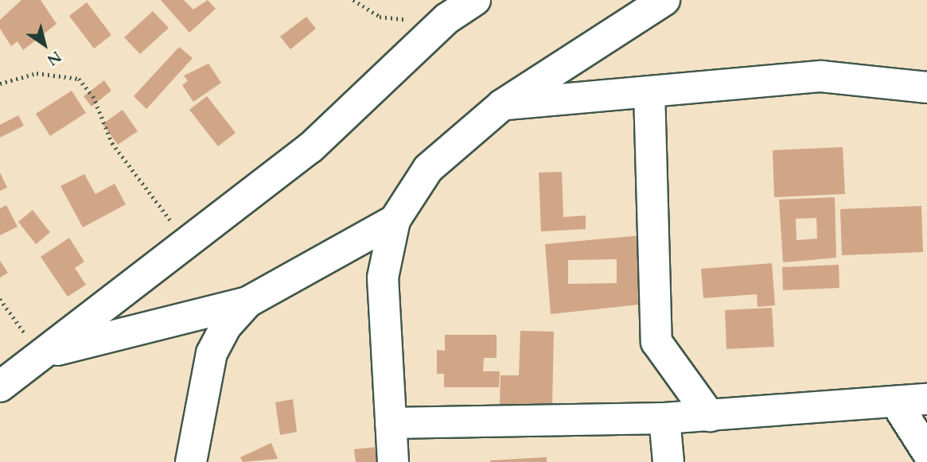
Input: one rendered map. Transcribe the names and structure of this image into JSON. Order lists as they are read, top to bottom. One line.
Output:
{"north":"bottom right"}
